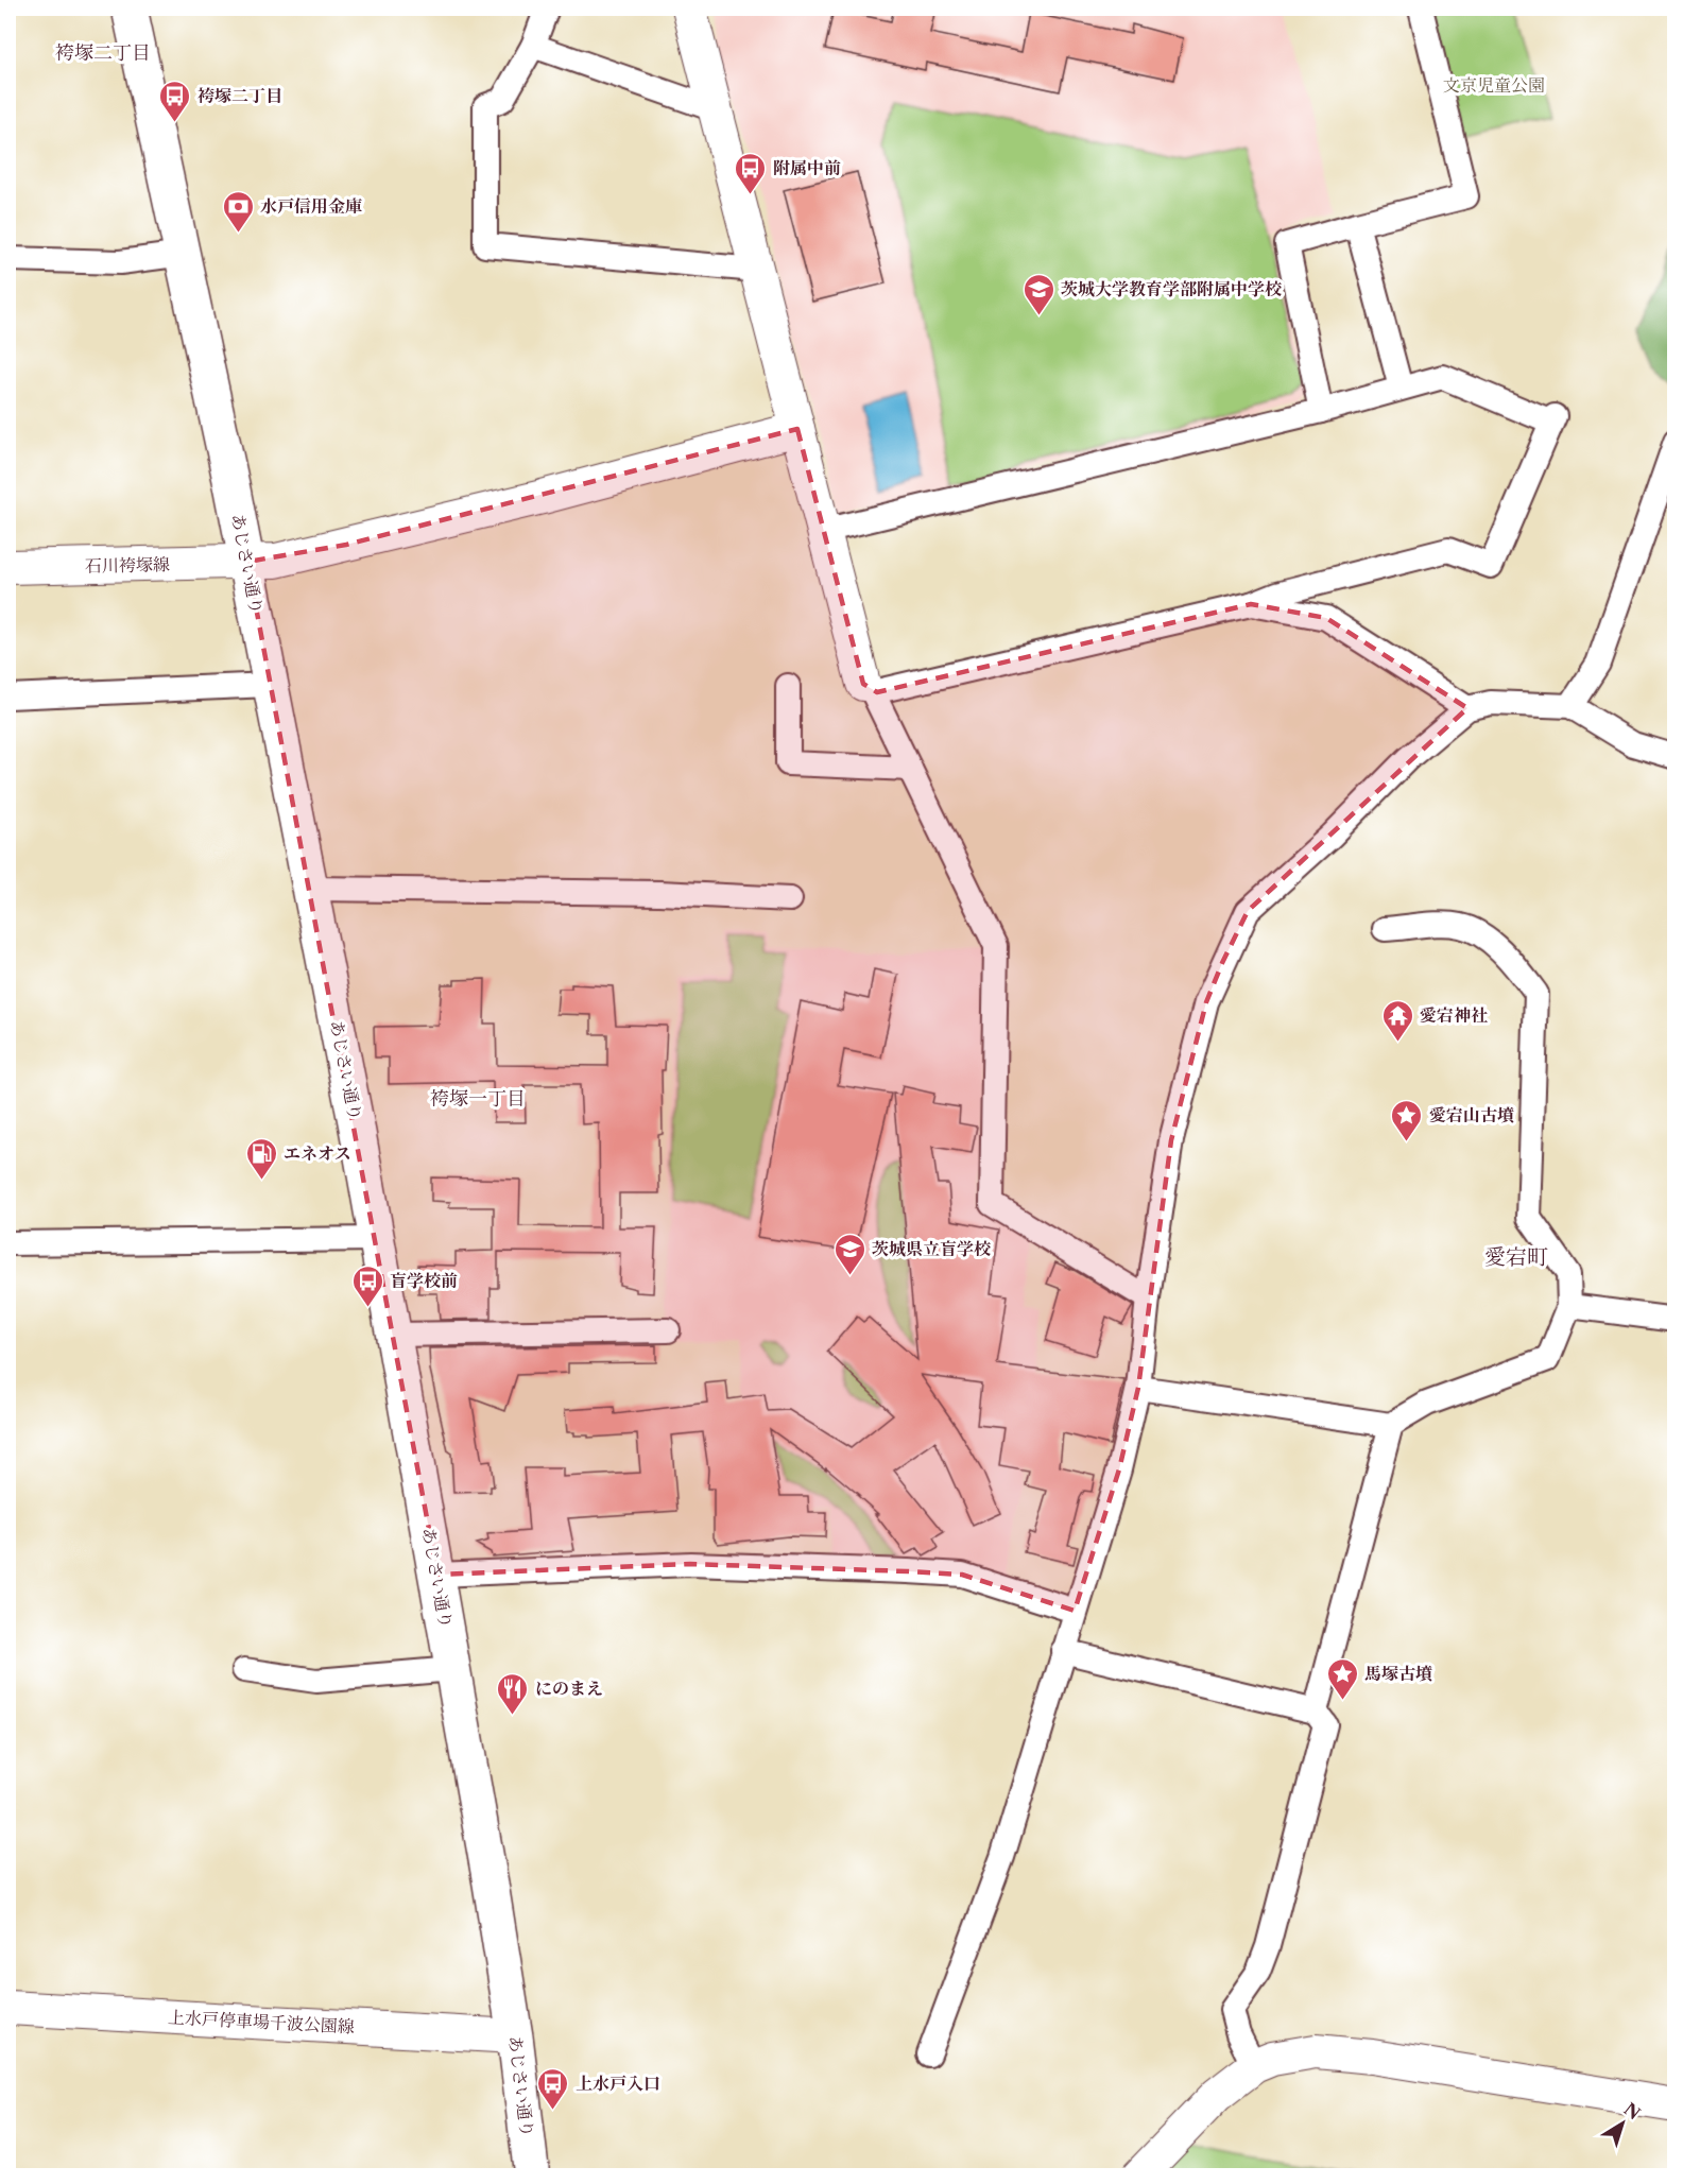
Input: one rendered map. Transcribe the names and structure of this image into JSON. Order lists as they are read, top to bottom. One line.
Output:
{"streets":{"highway":["あじさい通り"],"street":["石川袴塚線","上水戸停車場千波公園線"]},"crossings":[["あじさい通り","石川袴塚線"],["あじさい通り","上水戸停車場千波公園線"]],"districts":["袴塚二丁目","袴塚一丁目","愛宕町"],"parks":["文京児童公園"],"places":{"bus stop":["袴塚二丁目","附属中前","盲学校前","上水戸入口"],"bank":["水戸信用金庫"],"school or university":["茨城大学教育学部附属中学校","茨城県立盲学校"],"temple":["愛宕神社"],"place":["愛宕山古墳","馬塚古墳"],"fuel station":["エネオス"],"restaurant":["にのまえ"]},"north":"top right"}
